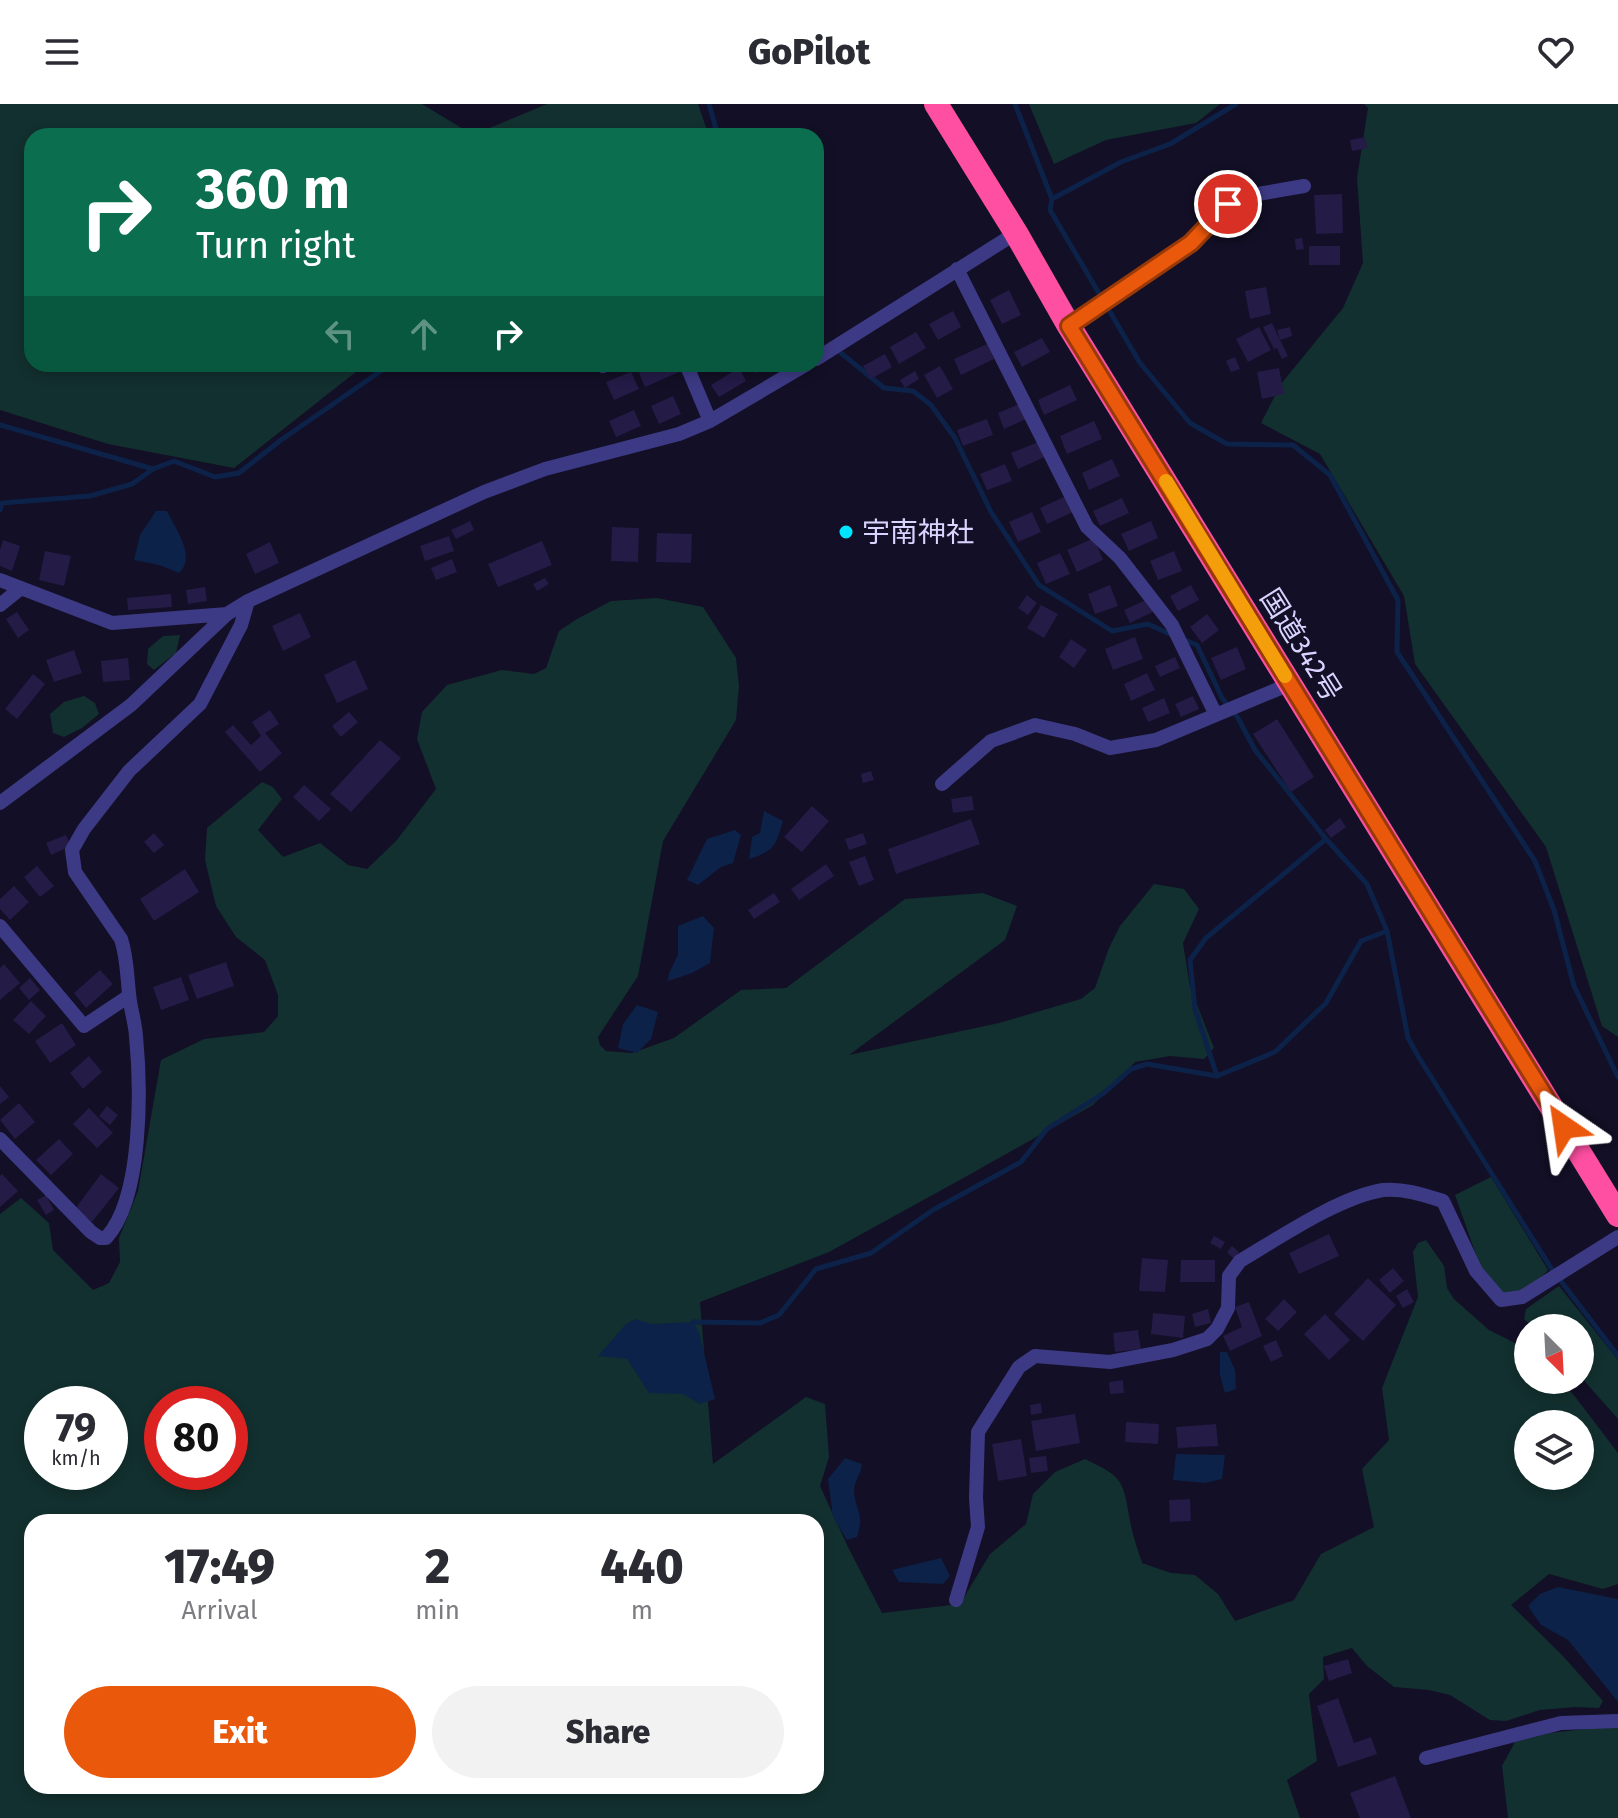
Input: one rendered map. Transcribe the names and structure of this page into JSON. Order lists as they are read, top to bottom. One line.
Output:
{"streets":{"highway":["国道342号"]},"places":["宇南神社"],"north":"bottom right","page":{"header":"GoPilot","turn":["360 m","Turn right"],"speed":"79 km/h","limit":"80","eta":["17:49","Arrival","2","min","440","m"],"buttons":["Exit","Share"]}}
